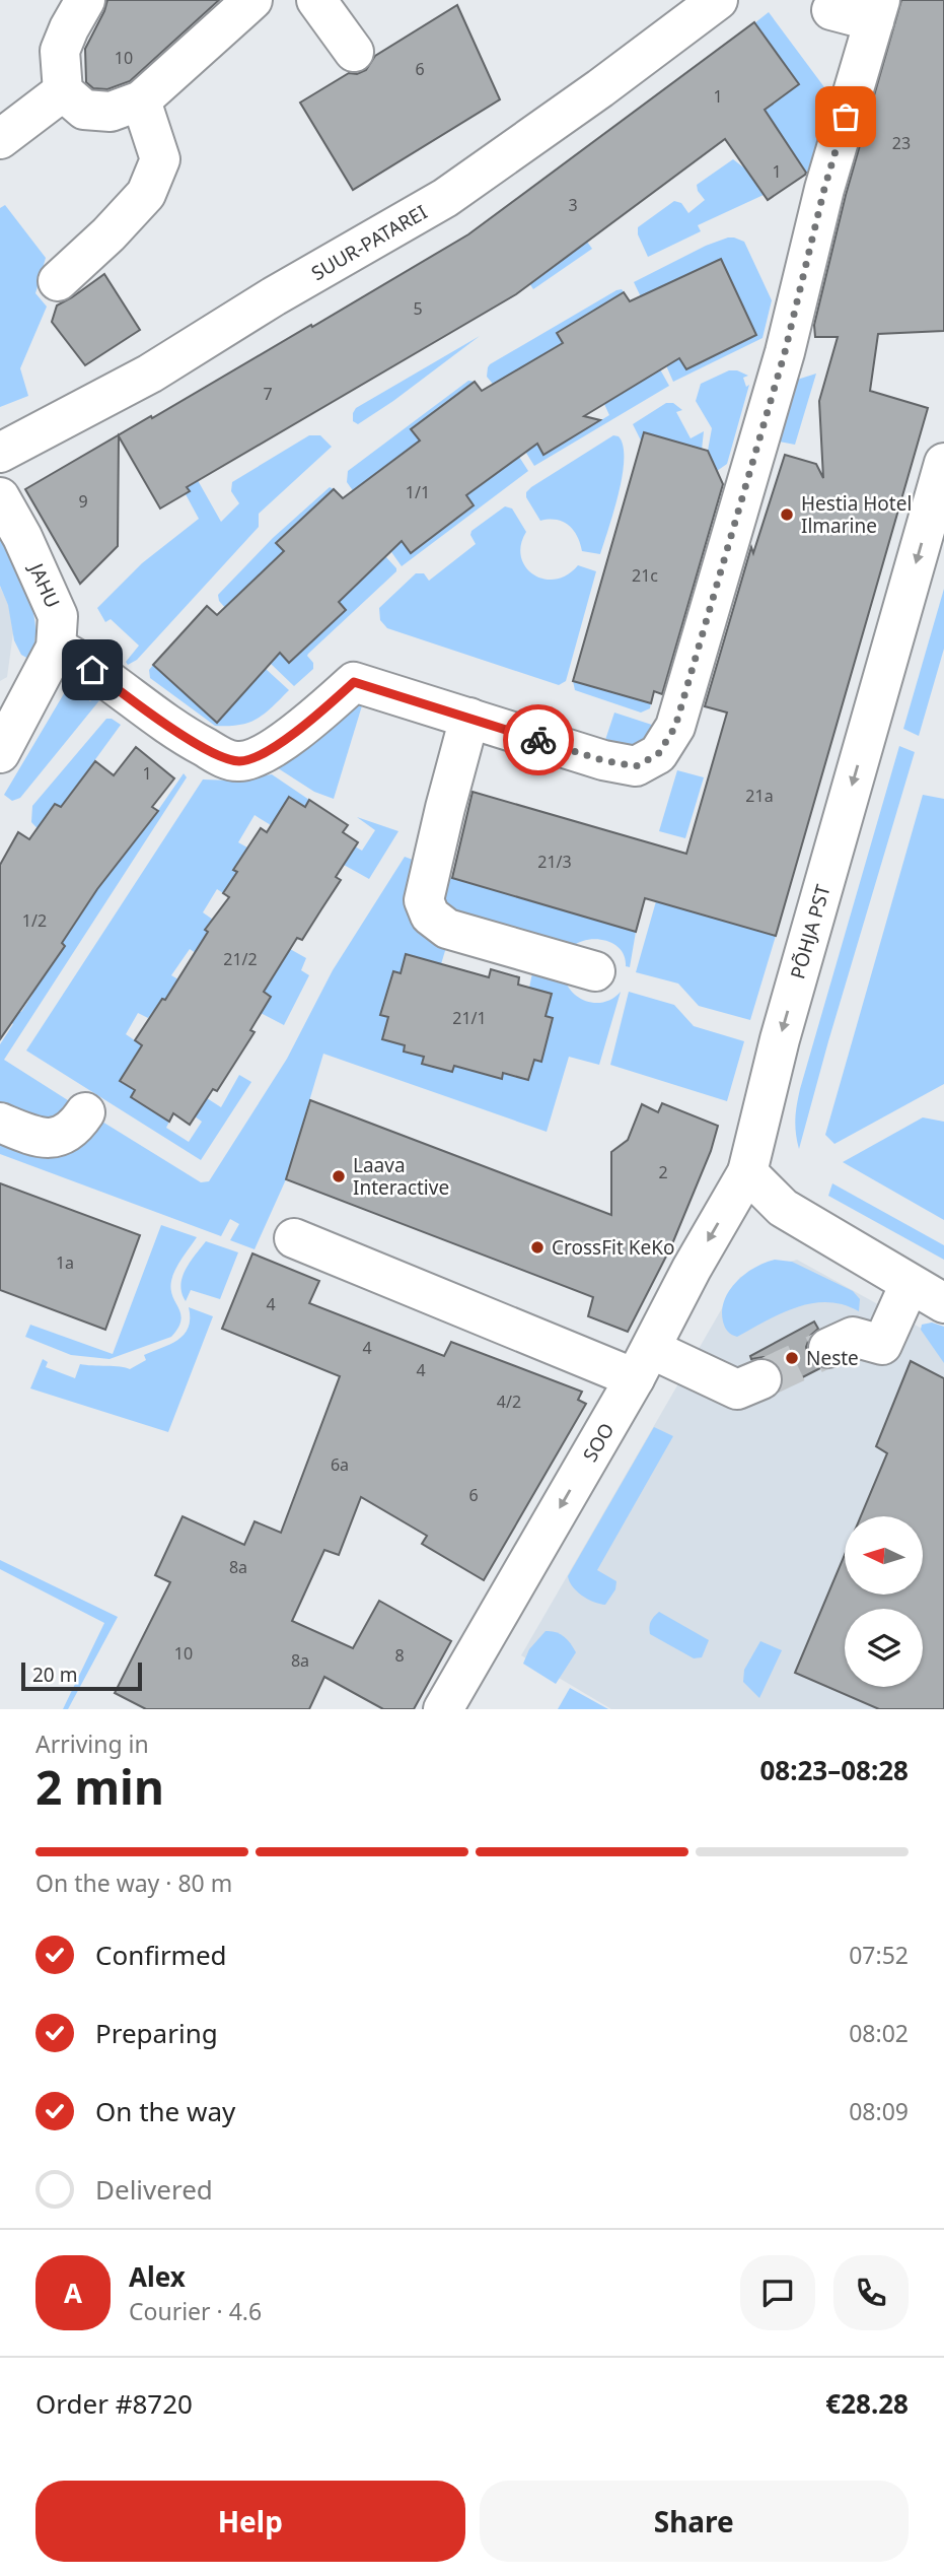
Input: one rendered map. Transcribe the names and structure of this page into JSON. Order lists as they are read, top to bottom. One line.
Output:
{"streets":{"street":["SUUR-PATAREI","JAHU","PÕHJA PST","SOO"]},"crossings":[["PÕHJA PST","SOO"]],"one_way":["PÕHJA PST","SOO"],"places":["Hestia Hotel Ilmarine","Laava Interactive","CrossFit KeKo","Neste"],"house_numbers":["10","6","1","23","1","3","5","7","1/1","9","21c","1","21a","21/3","1/2","21/2","21/1","2","1a","4","4","4","4/2","6a","6","8a","10","8","8a"],"scale_bar":"20 m","north":"left","page":{"scale":"20 m","heading":["2 min","Arriving in","08:23–08:28"],"panel":["Alex","Courier · 4.6","Order #8720","€28.28"],"bar":"On the way · 80 m","list":[["Confirmed","07:52"],["Preparing","08:02"],["On the way","08:09"],"Delivered"],"round":"A","buttons":["Help","Share"]}}
